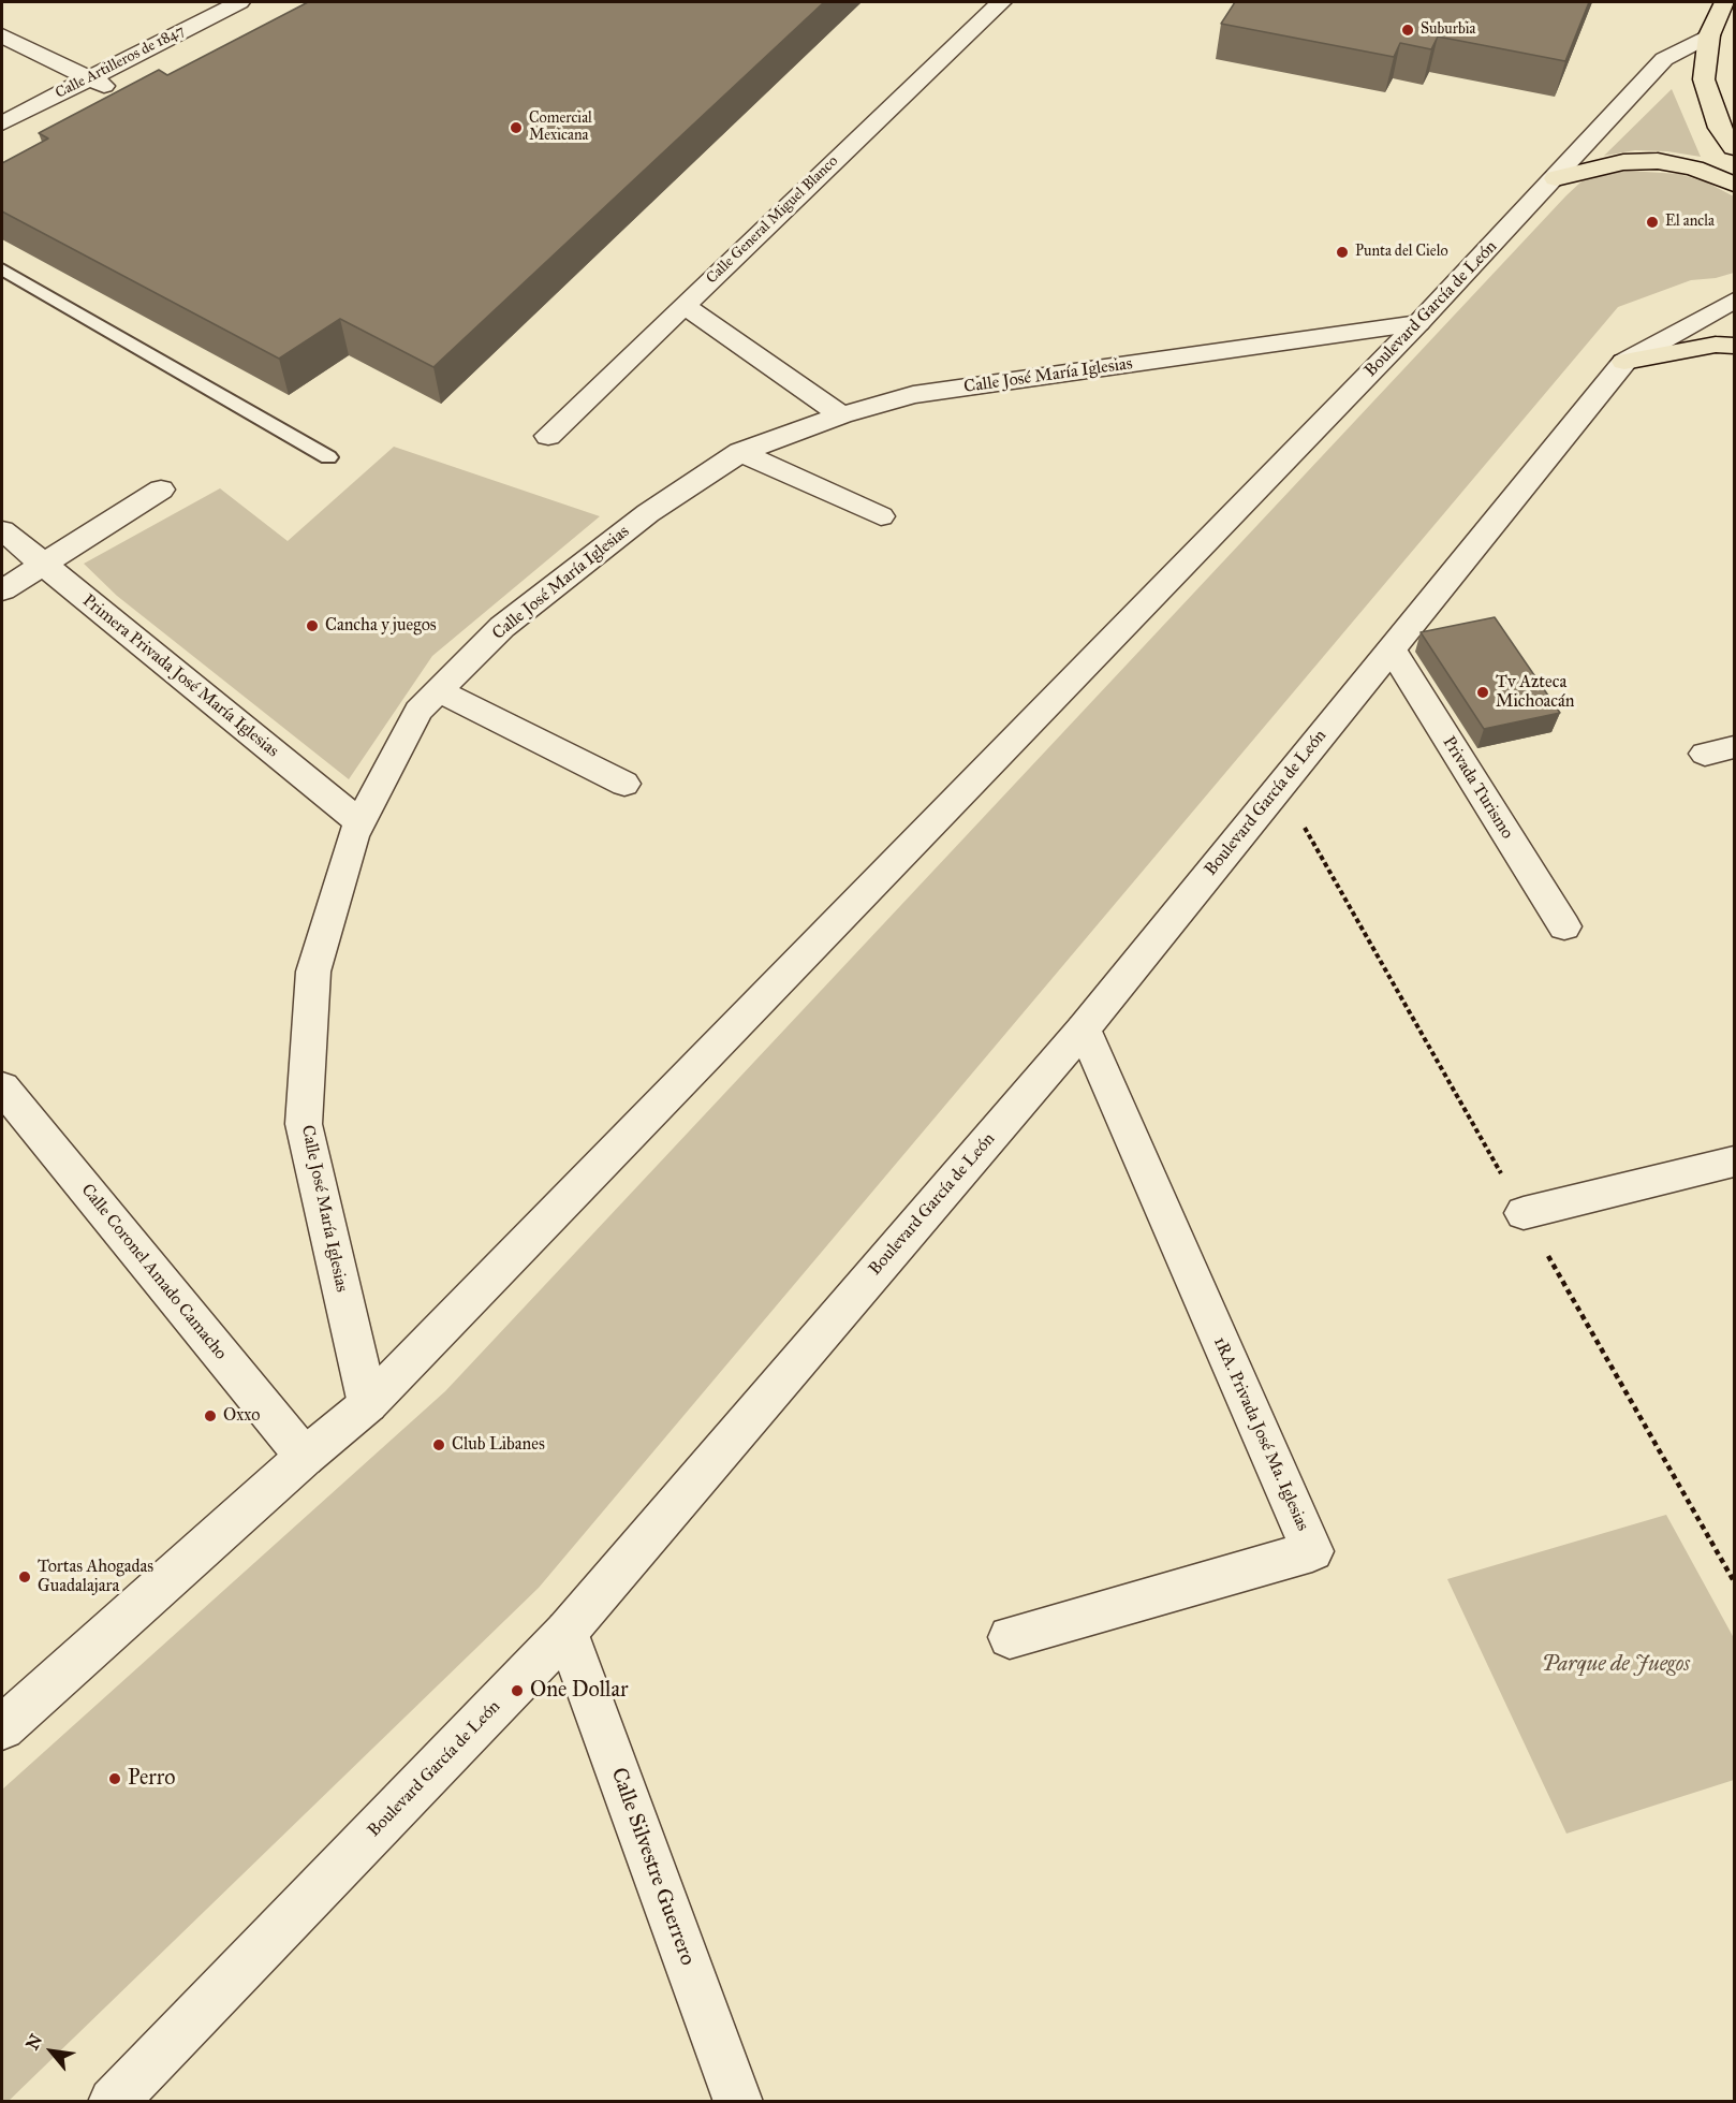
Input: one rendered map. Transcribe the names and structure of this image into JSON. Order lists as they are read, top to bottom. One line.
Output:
{"streets":{"street":["Calle Artilleros de 1847","Calle General Miguel Blanco","Boulevard García de León","Calle José María Iglesias","Primera Privada José María Iglesias","Privada Turismo","Calle Coronel Amado Camacho","1RA. Privada José Ma. Iglesias","Calle Silvestre Guerrero"]},"crossings":[["Boulevard García de León","Calle José María Iglesias"],["Boulevard García de León","Privada Turismo"],["Boulevard García de León","Calle Coronel Amado Camacho"],["Boulevard García de León","1RA. Privada José Ma. Iglesias"],["Boulevard García de León","Calle Silvestre Guerrero"],["Calle José María Iglesias","Primera Privada José María Iglesias"]],"parks":["Parque de Juegos"],"places":["Suburbia","Comercial Mexicana","El ancla","Punta del Cielo","Cancha y juegos","Tv Azteca Michoacán","Oxxo","Club Libanes","Tortas Ahogadas Guadalajara","One Dollar","Perro"],"north":"top left"}
